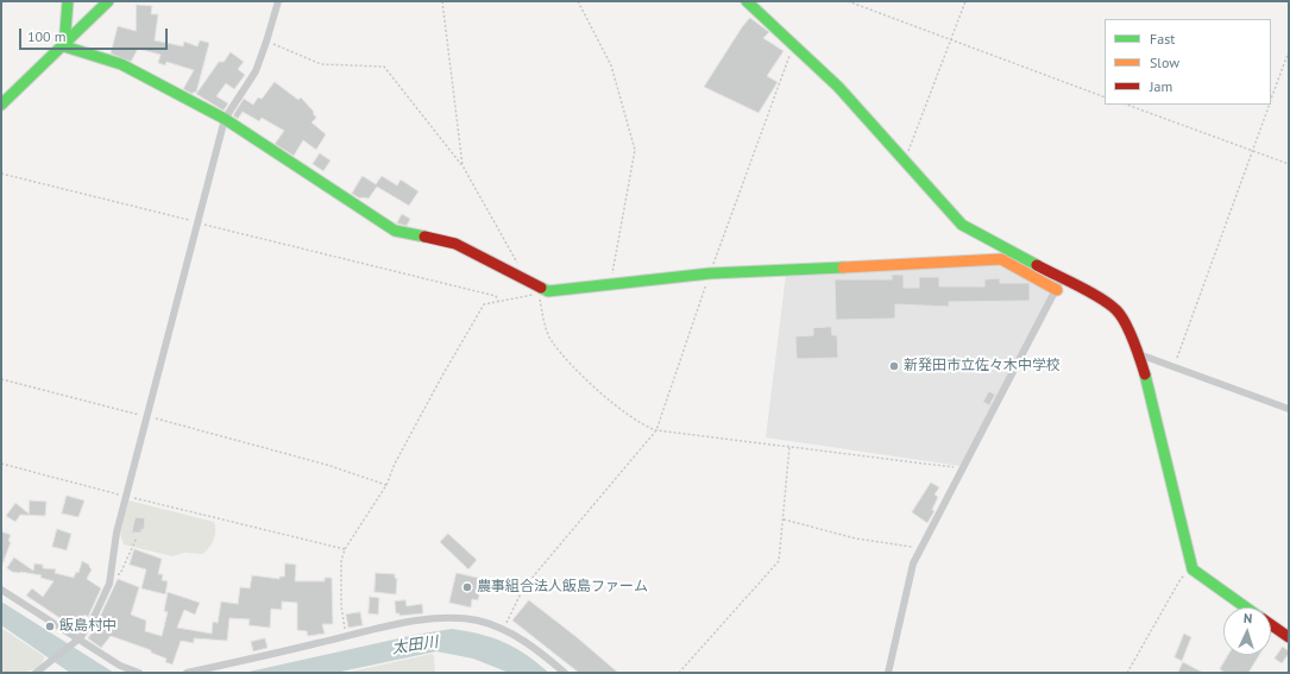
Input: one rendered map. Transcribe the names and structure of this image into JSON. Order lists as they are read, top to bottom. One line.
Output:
{"water":["太田川"],"places":["新発田市立佐々木中学校","農事組合法人飯島ファーム","飯島村中"],"legend":["Fast","Slow","Jam"],"scale_bar":"100 m","north":"top"}
